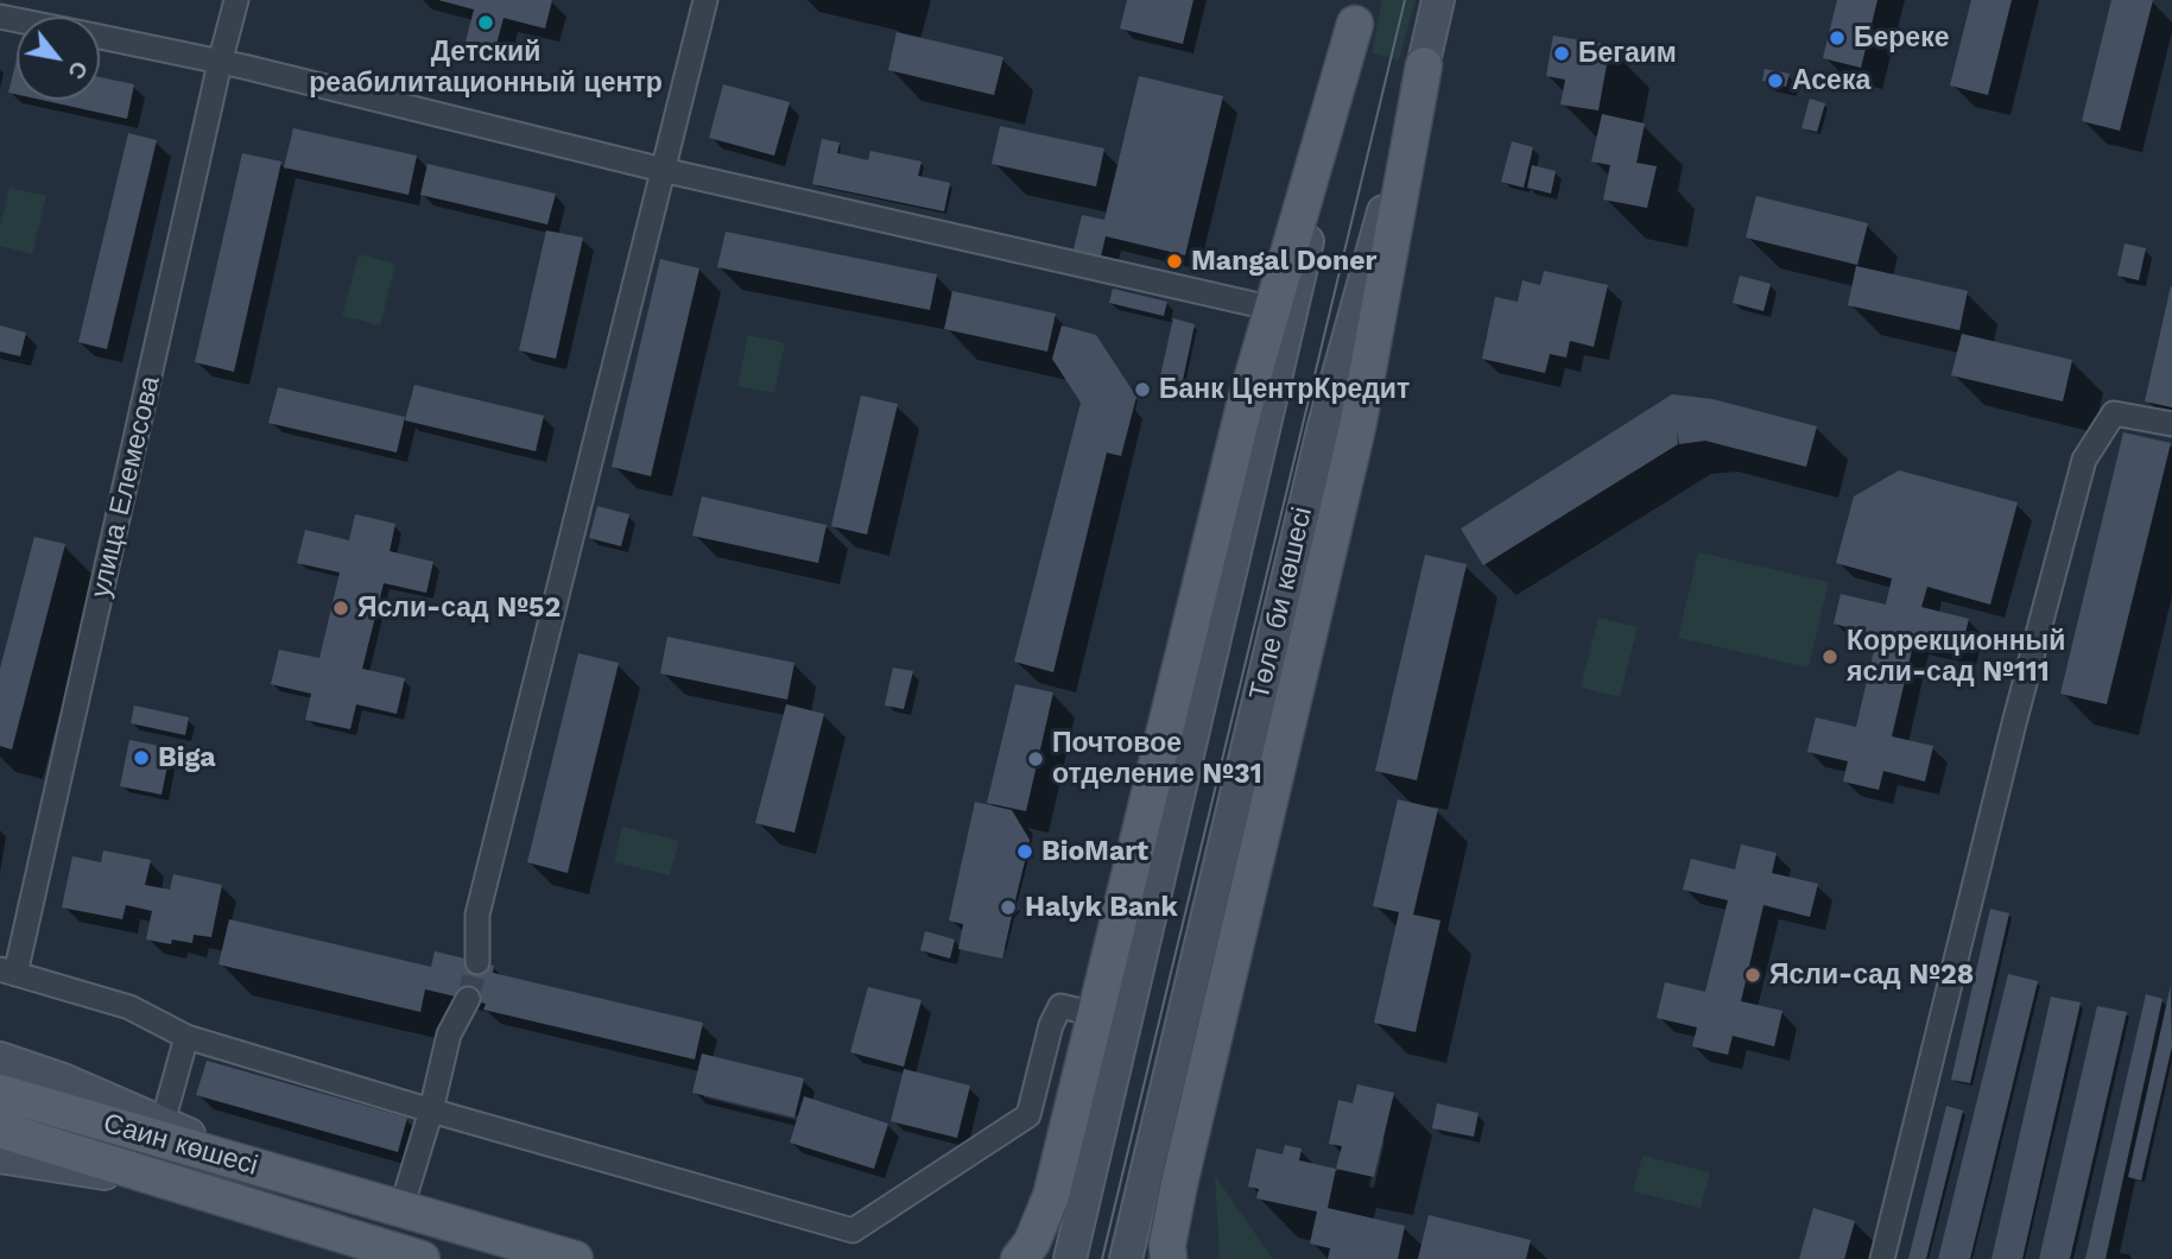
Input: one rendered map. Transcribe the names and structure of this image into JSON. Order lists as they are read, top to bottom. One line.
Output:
{"streets":{"main road":["Төле би көшесі","Саин көшесі"],"street":["улица Елемесова"]},"places":["Детский реабилитационный центр","Береке","Бегаим","Асека","Mangal Doner","Банк ЦентрКредит","Ясли-сад №52","Коррекционный ясли-сад №111","Biga","Почтовое отделение №31","BioMart","Halyk Bank","Ясли-сад №28"],"north":"bottom right"}
